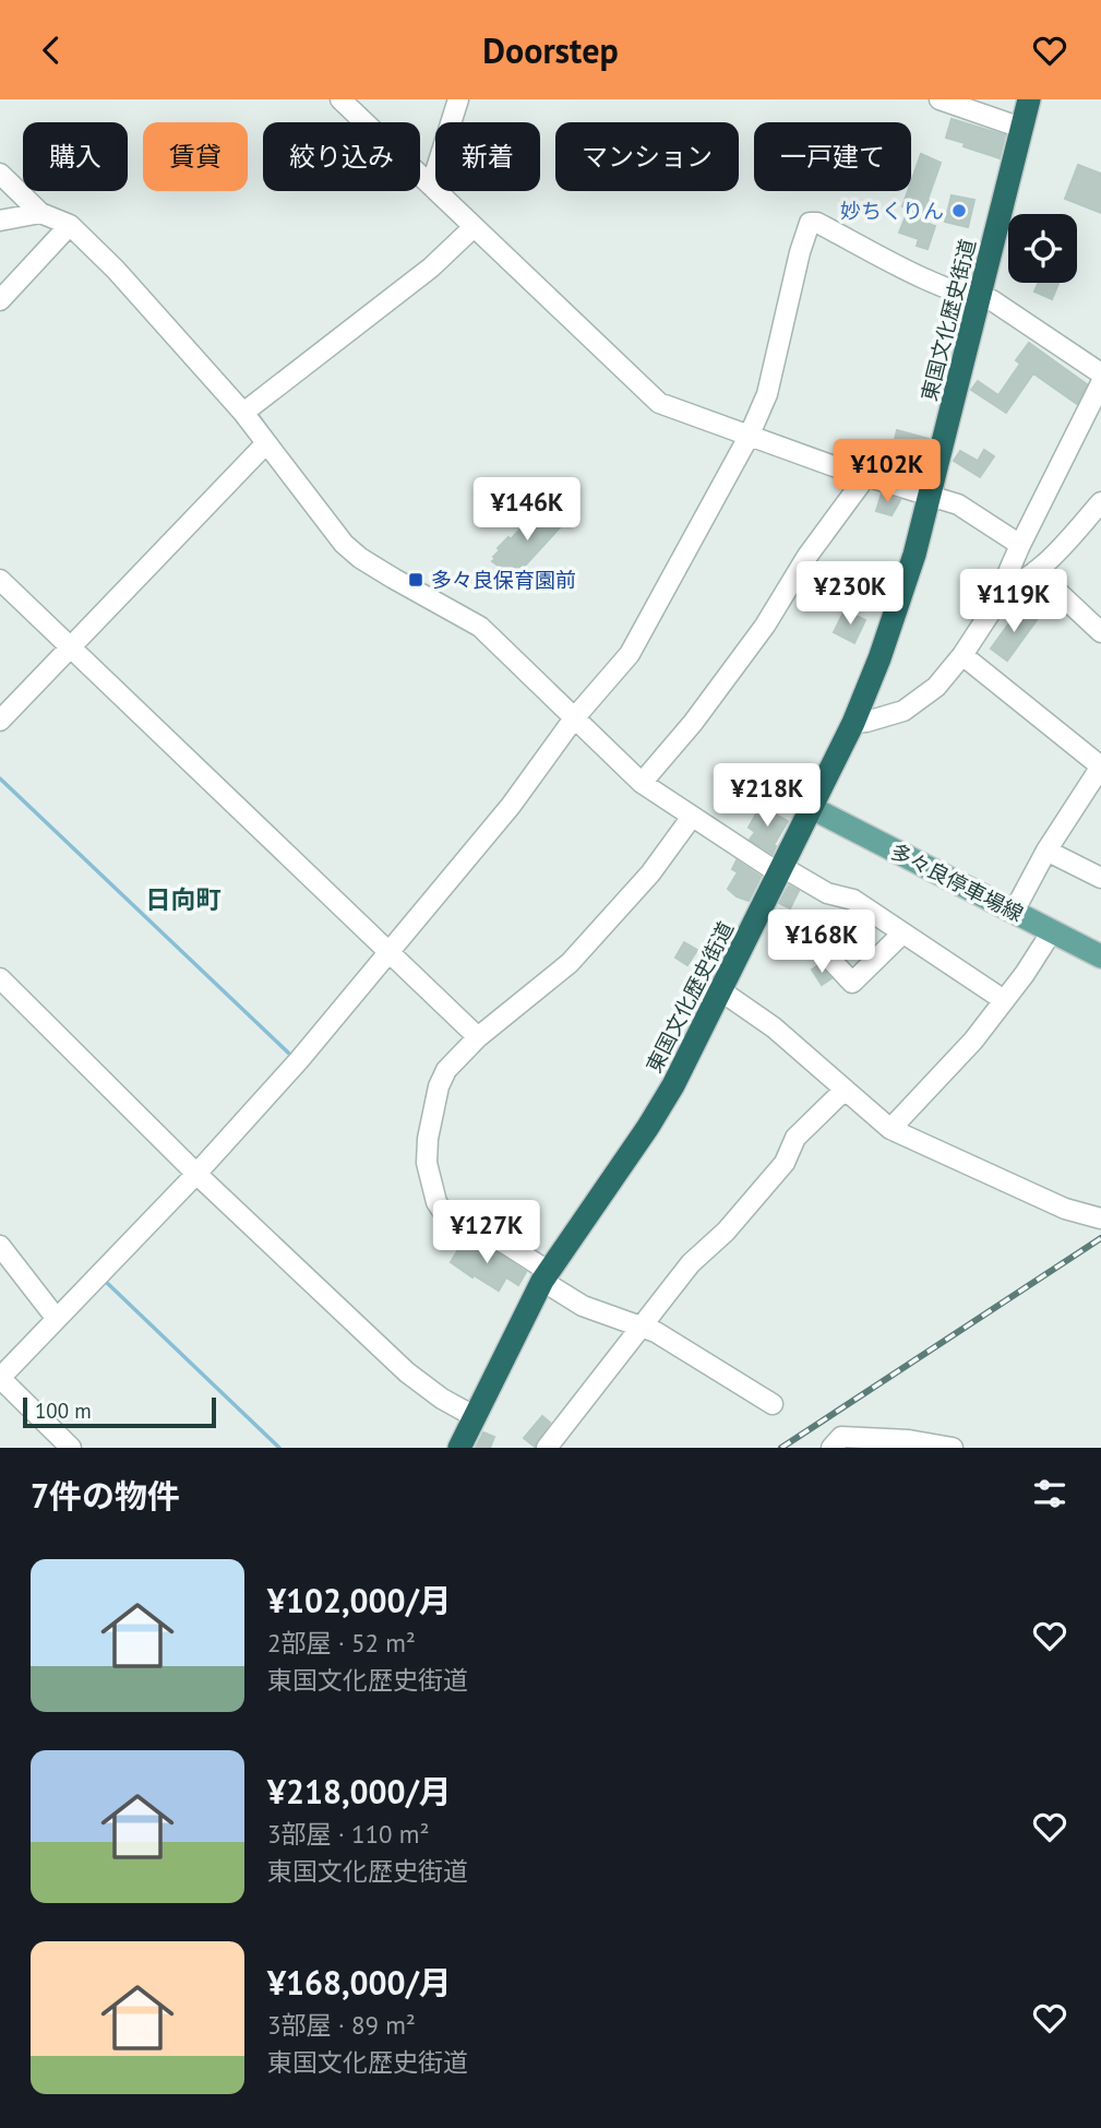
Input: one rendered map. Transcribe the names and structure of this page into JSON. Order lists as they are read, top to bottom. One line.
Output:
{"streets":{"highway":["東国文化歴史街道"],"main road":["多々良停車場線"]},"crossings":[["東国文化歴史街道","多々良停車場線"]],"districts":["日向町"],"places":{"other":["妙ちくりん"],"transit":["多々良保育園前"]},"scale_bar":"100 m","page":{"header":"Doorstep","chip":["購入","賃貸","絞り込み","新着","マンション","一戸建て"],"price":["¥102K","¥146K","¥230K","¥119K","¥218K","¥168K","¥127K"],"scale":"100 m","heading":"7件の物件","list":[{"name":"¥102,000/月","note":"2部屋 · 52 m² · 東国文化歴史街道"},{"name":"¥218,000/月","note":"3部屋 · 110 m² · 東国文化歴史街道"},{"name":"¥168,000/月","note":"3部屋 · 89 m² · 東国文化歴史街道"}]}}
